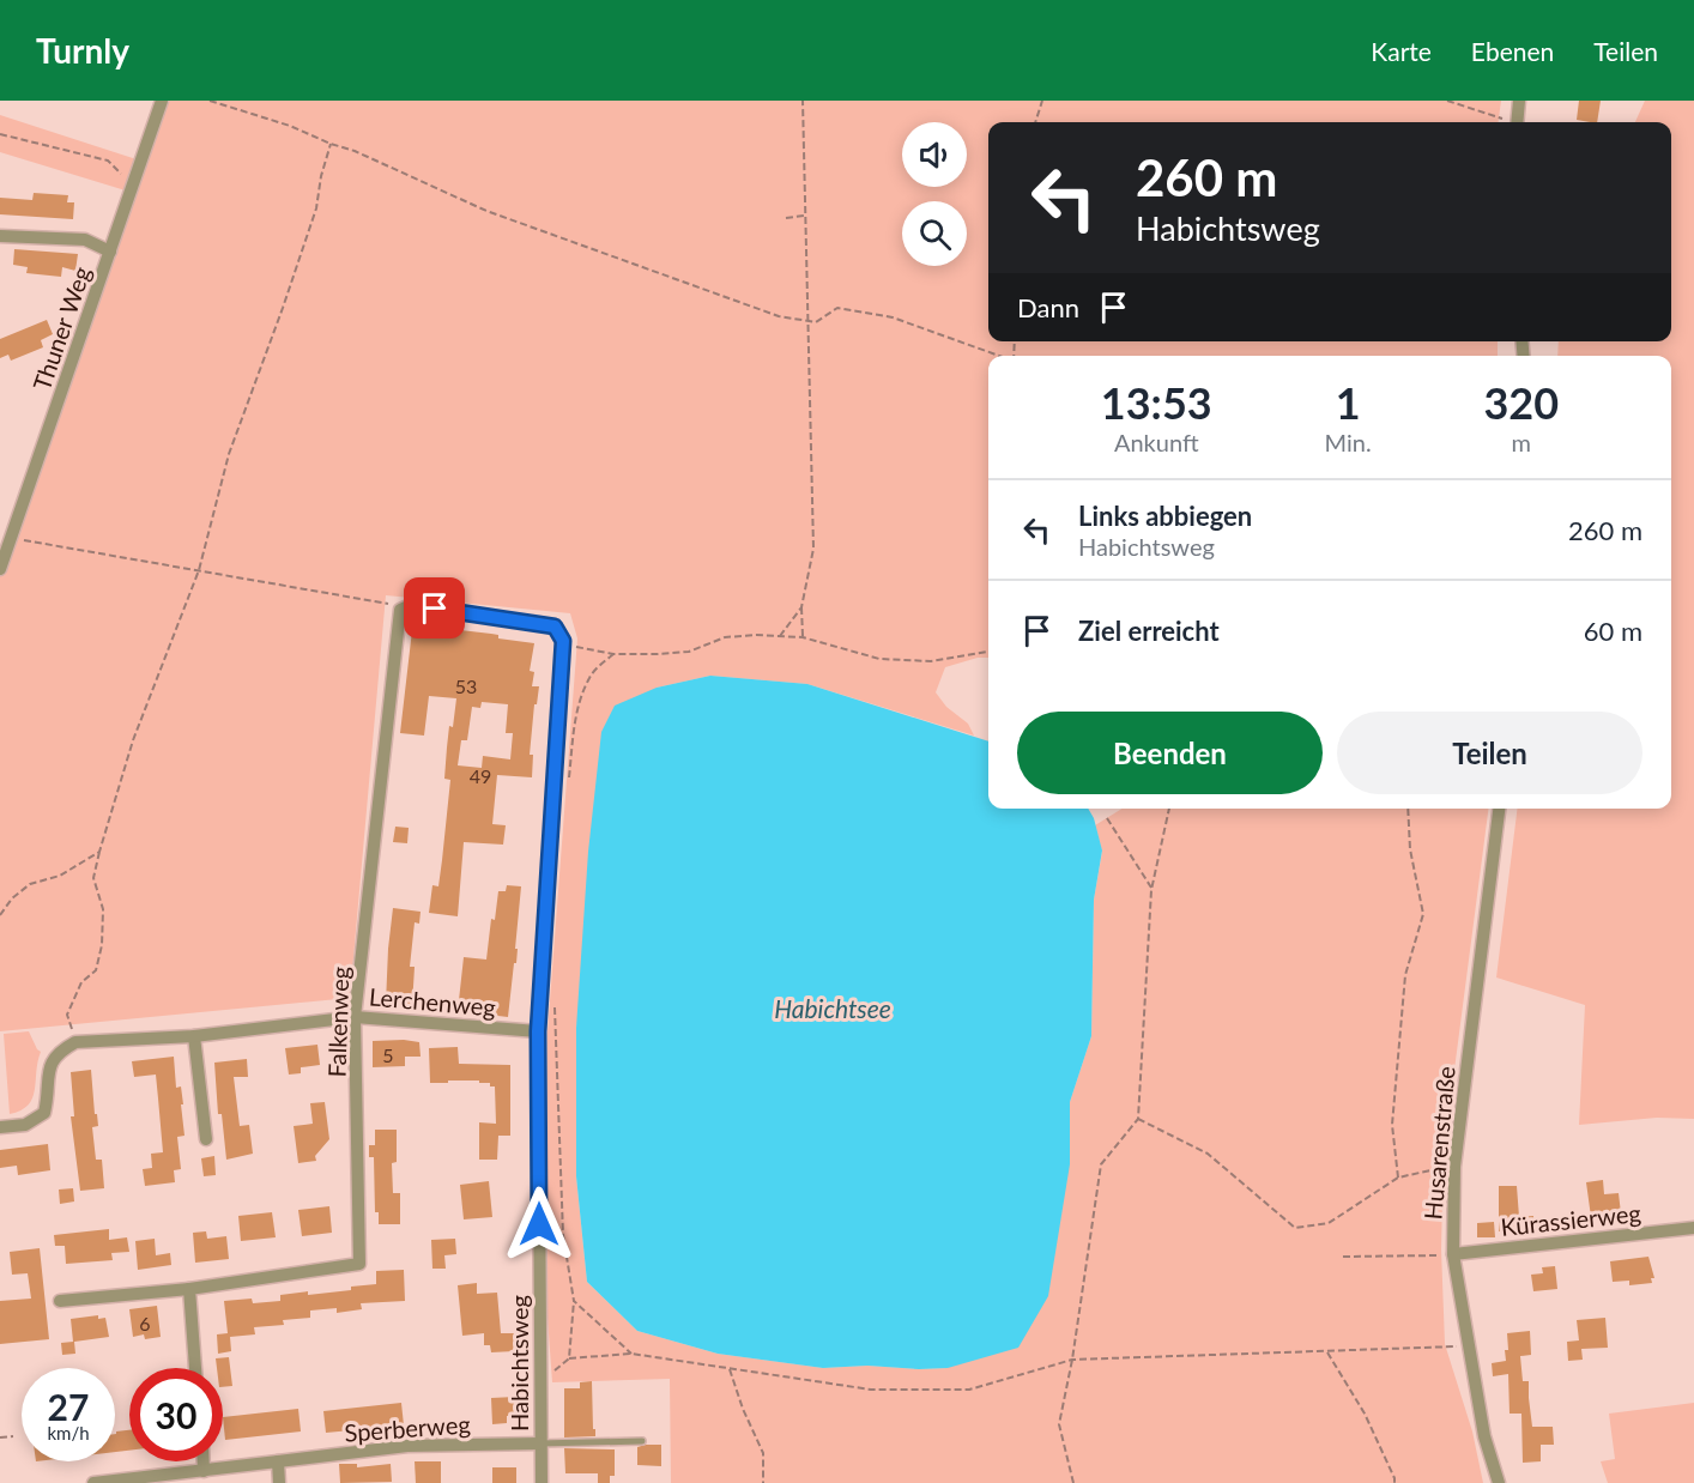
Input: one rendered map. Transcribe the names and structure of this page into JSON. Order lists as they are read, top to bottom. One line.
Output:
{"streets":{"street":["Thuner Weg","Lerchenweg","Falkenweg","Husarenstraße","Kürassierweg","Habichtsweg","Sperberweg"]},"crossings":[["Lerchenweg","Falkenweg"],["Lerchenweg","Habichtsweg"],["Husarenstraße","Kürassierweg"],["Habichtsweg","Sperberweg"]],"water":["Habichtsee"],"house_numbers":["53","49","5","6"],"page":{"header":"Turnly","nav":["Karte","Ebenen","Teilen"],"turn":["260 m","Habichtsweg"],"then":"Dann","eta":["13:53","Ankunft","1","Min.","320","m"],"list":[{"name":"Links abbiegen","note":"Habichtsweg","value":"260 m"},{"name":"Ziel erreicht","value":"60 m"}],"buttons":["Beenden","Teilen"],"speed":"27 km/h","limit":"30"}}
